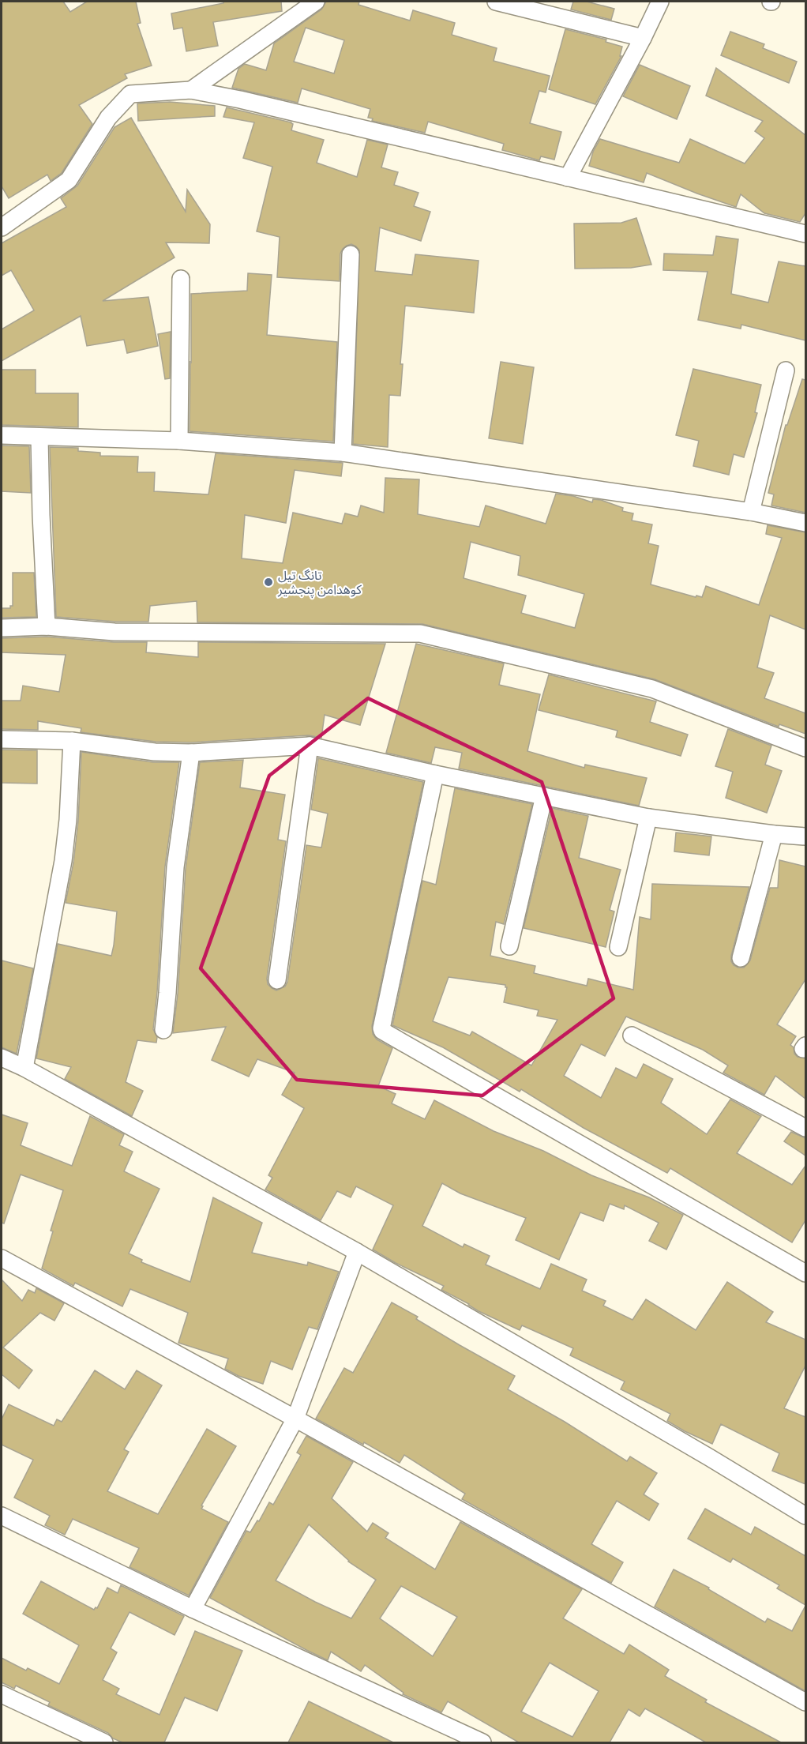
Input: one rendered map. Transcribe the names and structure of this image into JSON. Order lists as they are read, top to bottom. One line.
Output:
{"places":["تانگ تیل کوهدامن پنجشیر"]}
